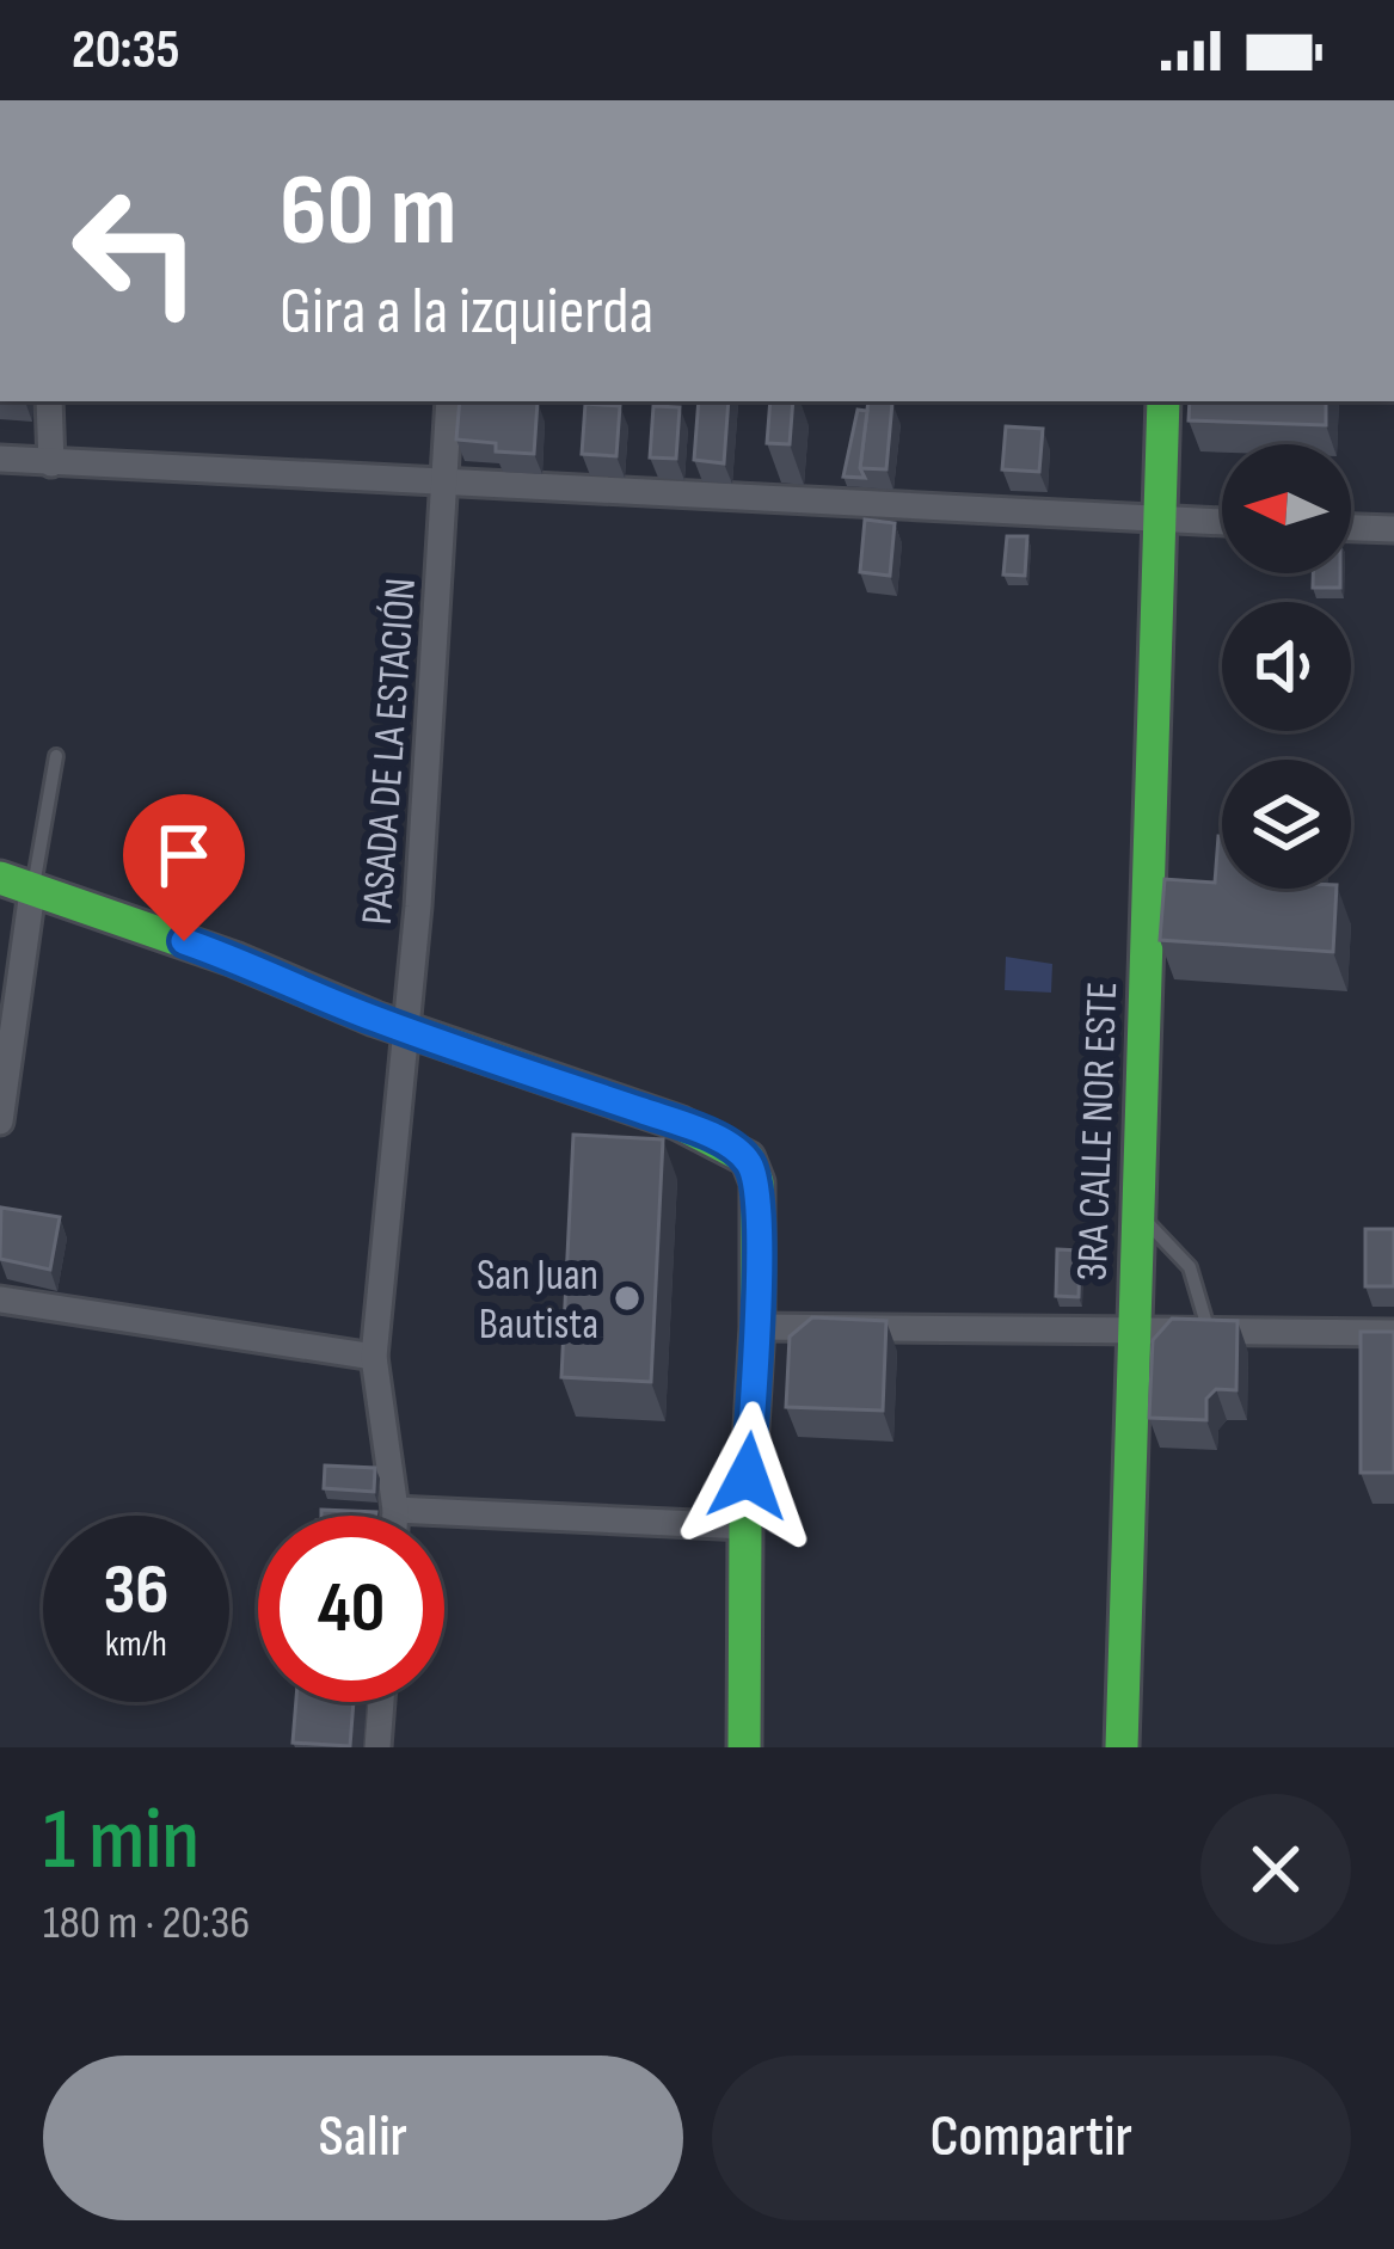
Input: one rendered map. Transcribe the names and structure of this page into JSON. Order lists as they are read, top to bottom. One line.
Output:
{"streets":{"street":["PASADA DE LA ESTACIÓN","3RA CALLE NOR ESTE"]},"places":["San Juan Bautista"],"north":"left","page":{"status":"20:35","turn":["60 m","Gira a la izquierda"],"speed":"36 km/h","limit":"40","heading":["1 min","180 m · 20:36"],"buttons":["Salir","Compartir"]}}
